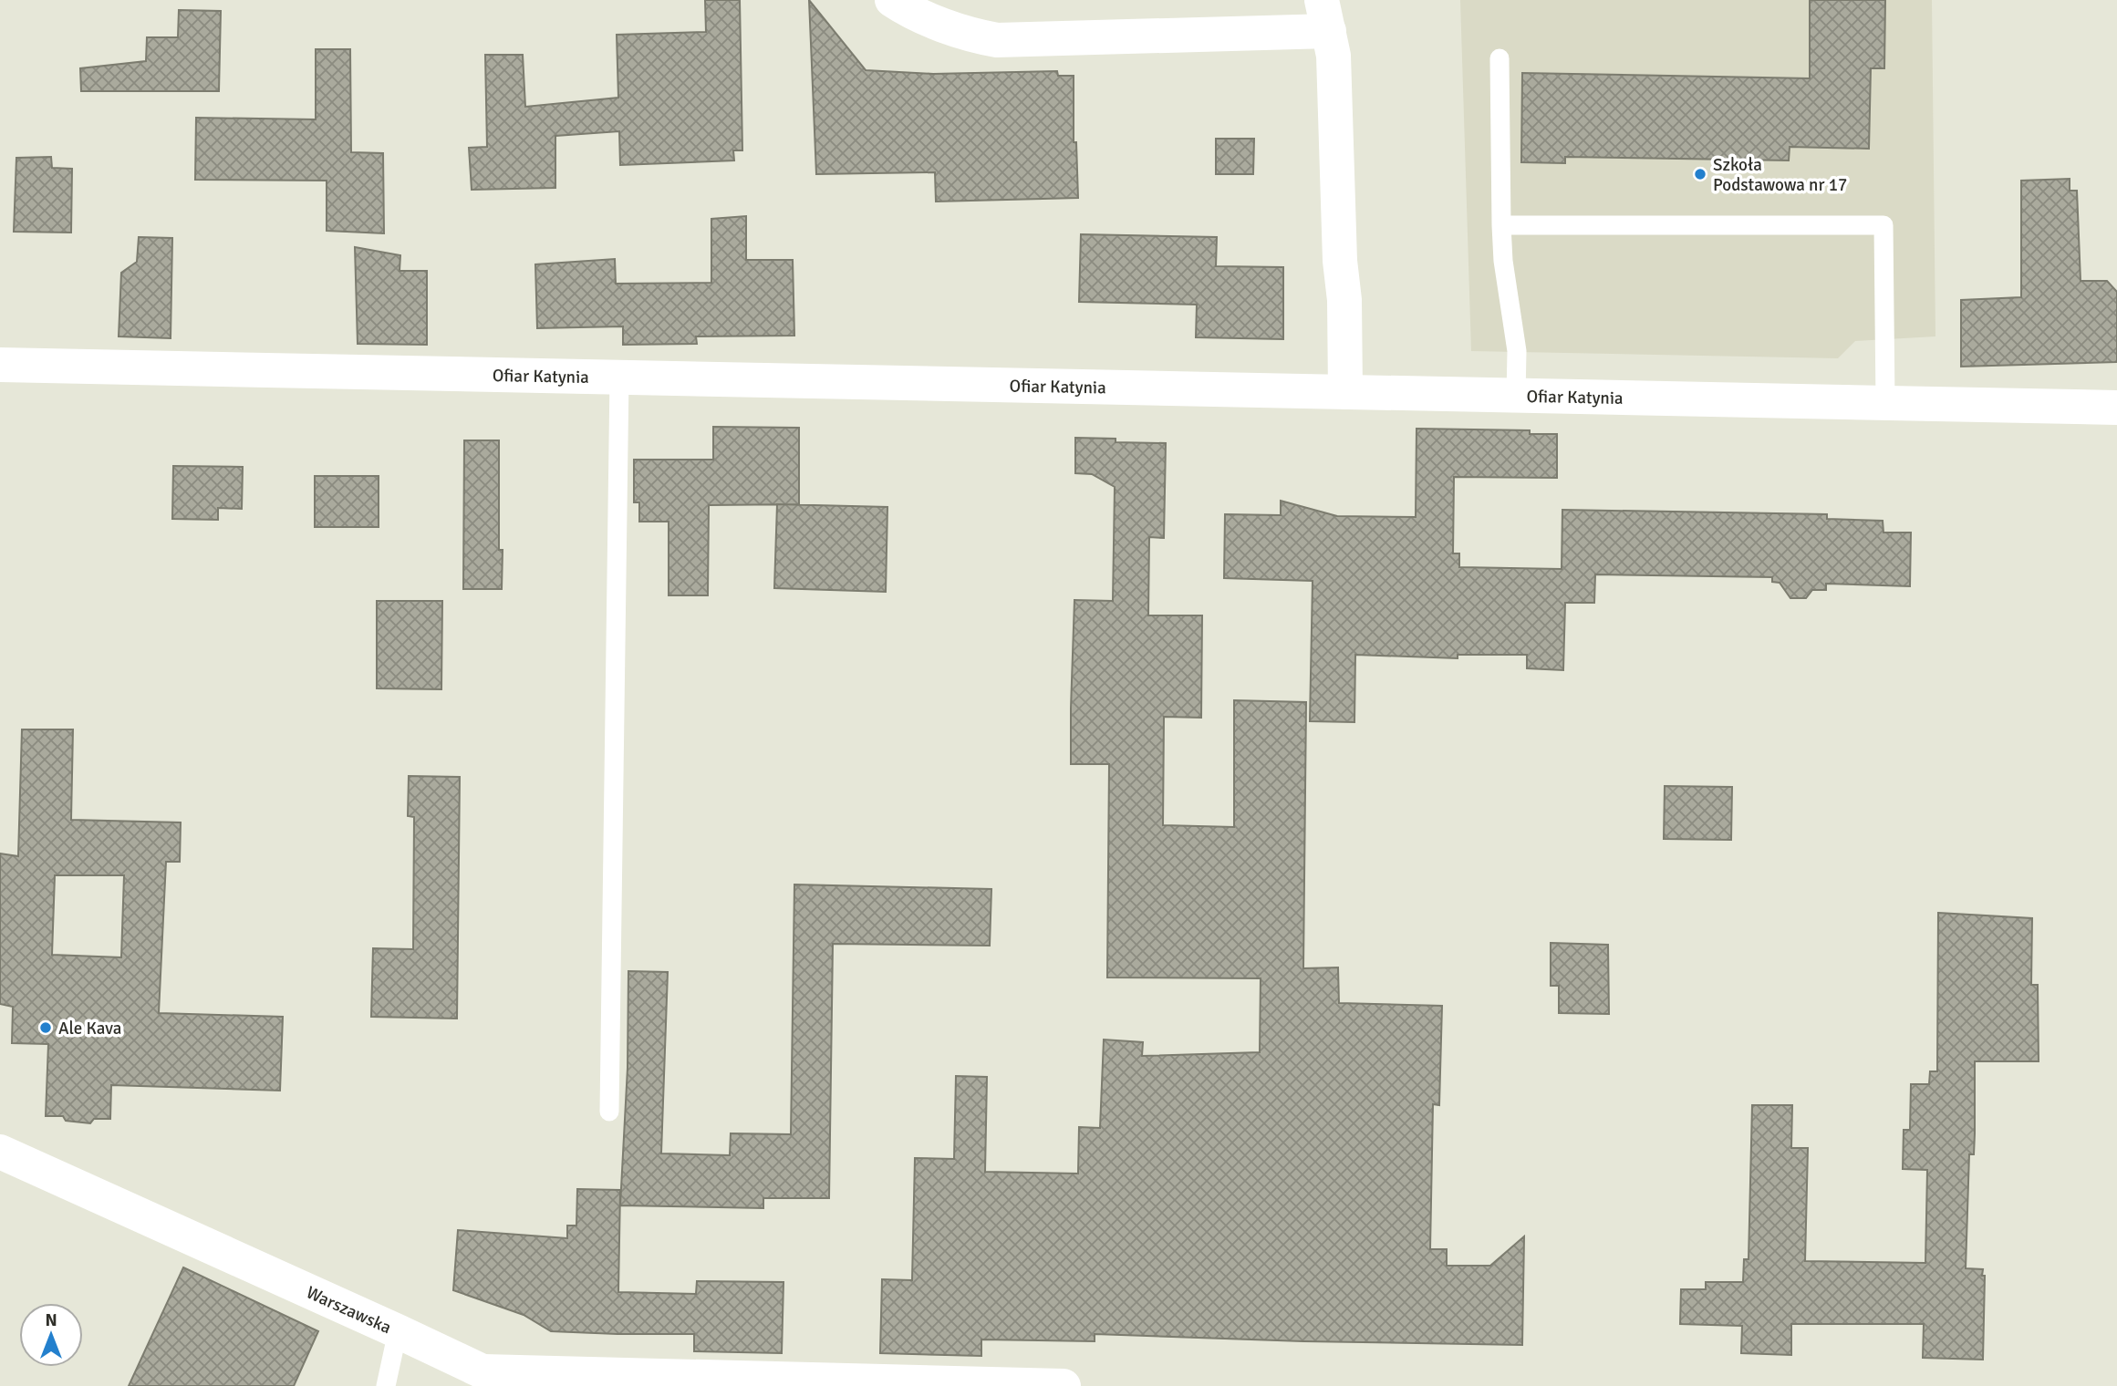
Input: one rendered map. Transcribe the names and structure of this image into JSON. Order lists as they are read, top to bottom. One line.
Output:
{"streets":{"street":["Ofiar Katynia","Warszawska"]},"places":["Szkoła Podstawowa nr 17","Ale Kava"],"north":"top"}
